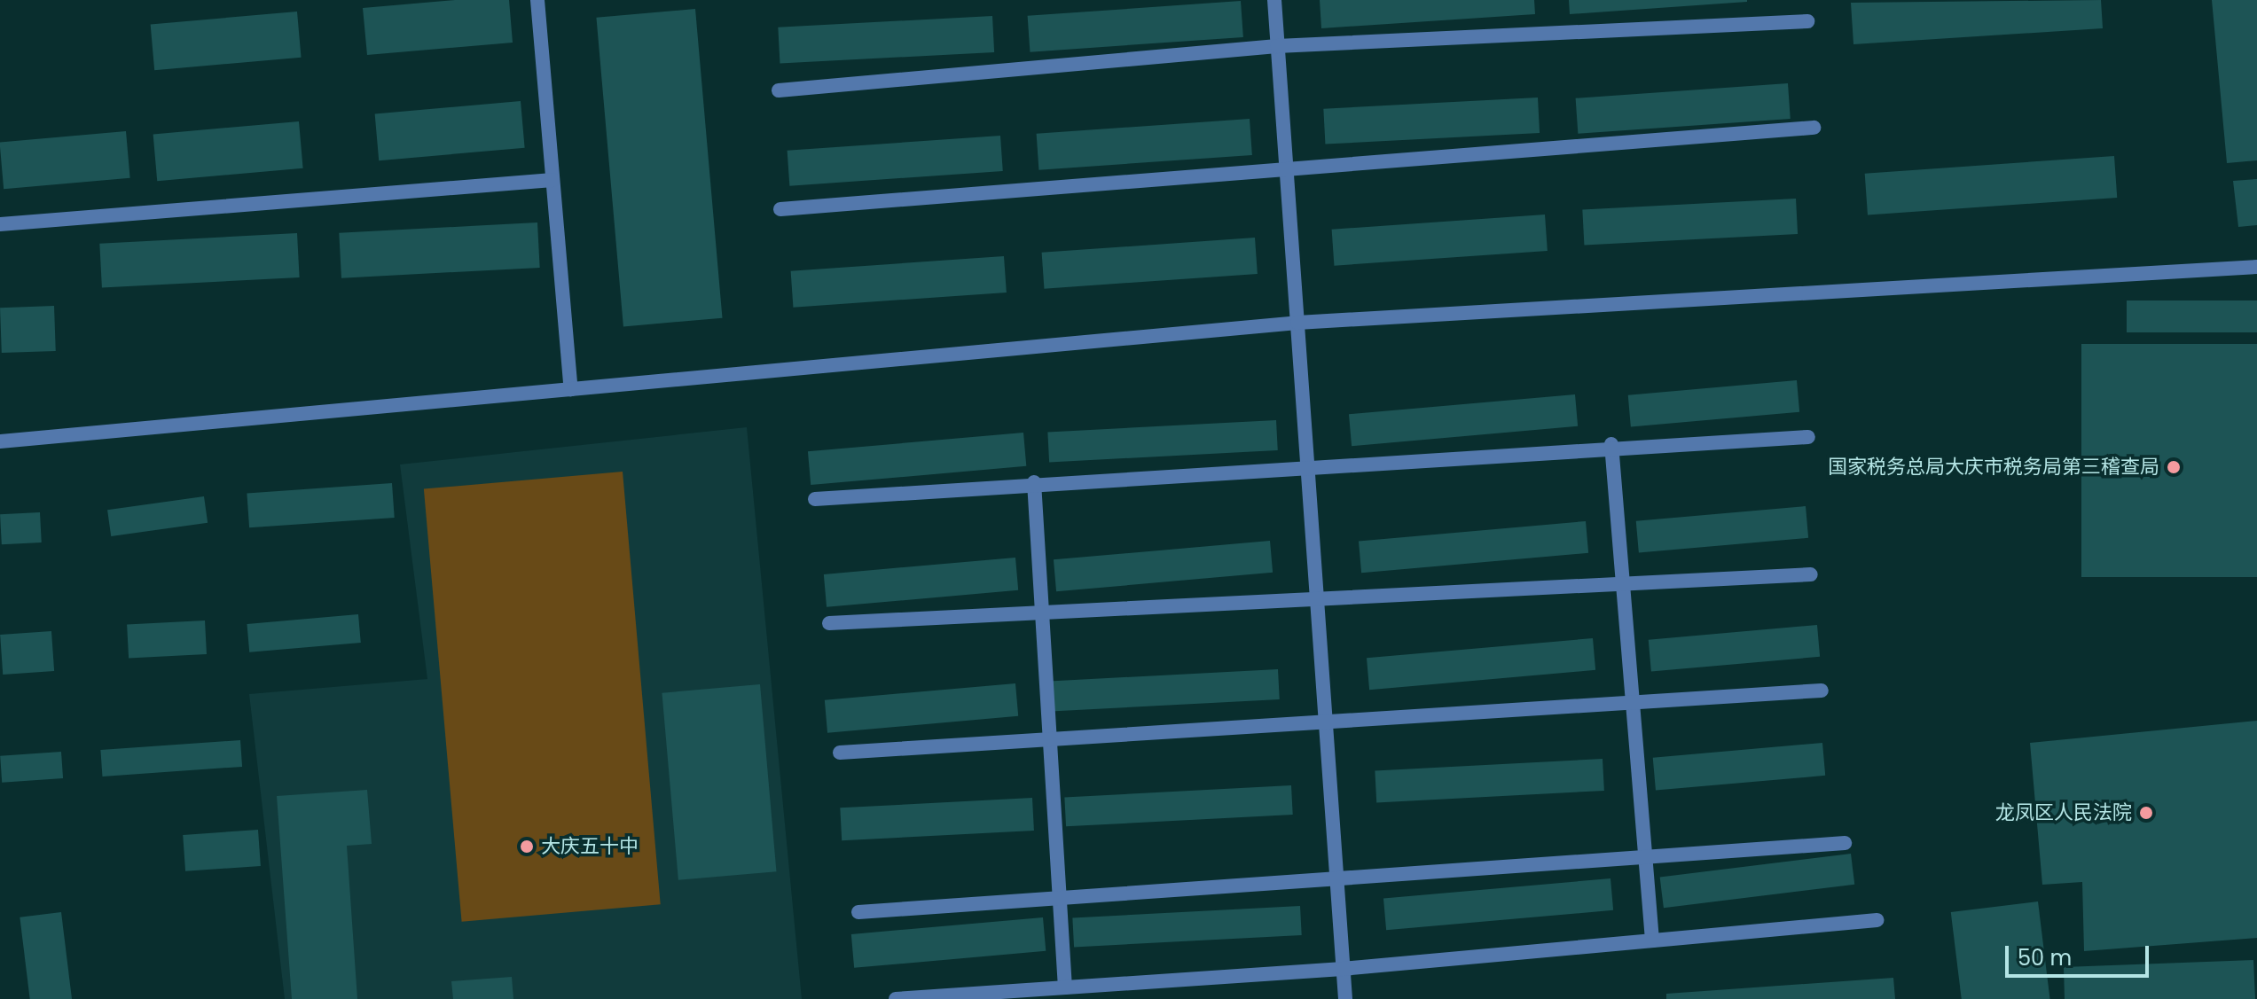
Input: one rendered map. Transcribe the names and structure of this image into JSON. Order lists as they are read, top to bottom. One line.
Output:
{"places":["国家税务总局大庆市税务局第三稽查局","龙凤区人民法院","大庆五十中"],"scale_bar":"50 m"}
